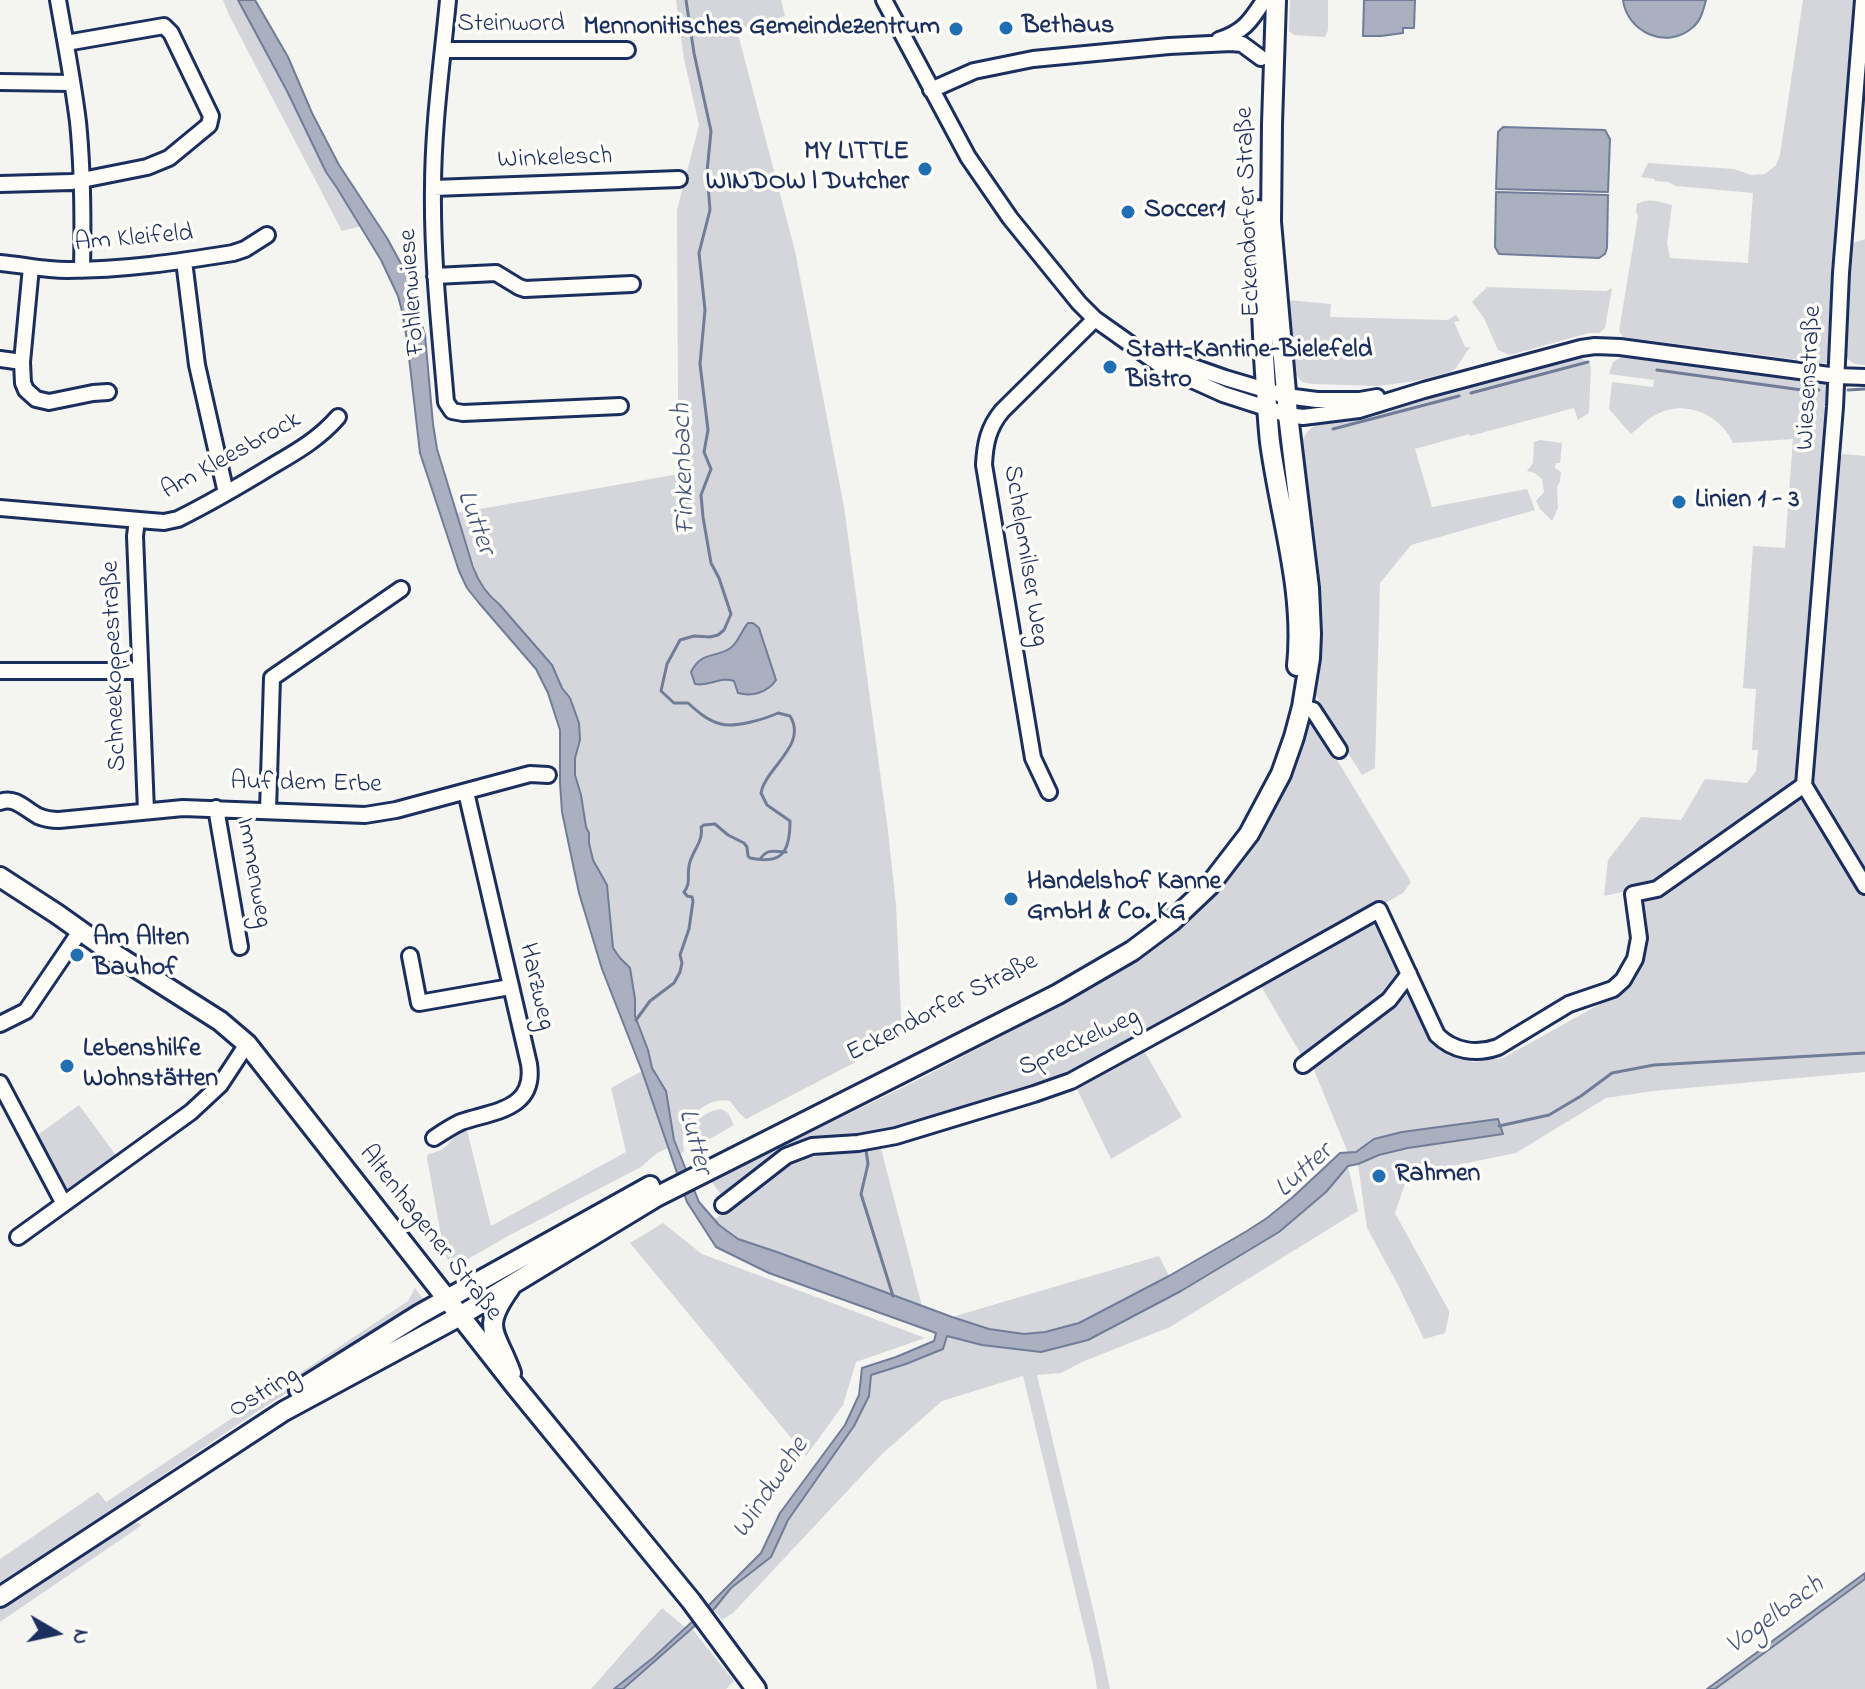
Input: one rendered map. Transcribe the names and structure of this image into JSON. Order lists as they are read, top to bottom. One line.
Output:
{"streets":{"main road":["Eckendorfer Straße","Altenhagener Straße","Ostring"],"street":["Steinword","Winkelesch","Am Kleifeld","Fohlenwiese","Wiesenstraße","Am Kleesbrock","Schelpmilser Weg","Schneekoppestraße","Auf dem Erbe","Immenweg","Harzweg","Spreckelweg"]},"crossings":[["Steinword","Fohlenwiese"],["Winkelesch","Fohlenwiese"],["Eckendorfer Straße","Altenhagener Straße"],["Eckendorfer Straße","Ostring"],["Am Kleesbrock","Schneekoppestraße"],["Schneekoppestraße","Auf dem Erbe"],["Auf dem Erbe","Immenweg"],["Auf dem Erbe","Harzweg"],["Altenhagener Straße","Ostring"]],"water":["Finkenbach","Lutter","Windwehe","Vogelbach"],"places":["Bethaus","Mennonitisches Gemeindezentrum","MY LITTLE WINDOW | Dutcher","Soccer1","Statt-Kantine-Bielefeld Bistro","Linien 1 - 3","Handelshof Kanne GmbH & Co. KG","Am Alten Bauhof","Lebenshilfe Wohnstätten","Rahmen"],"north":"right"}
